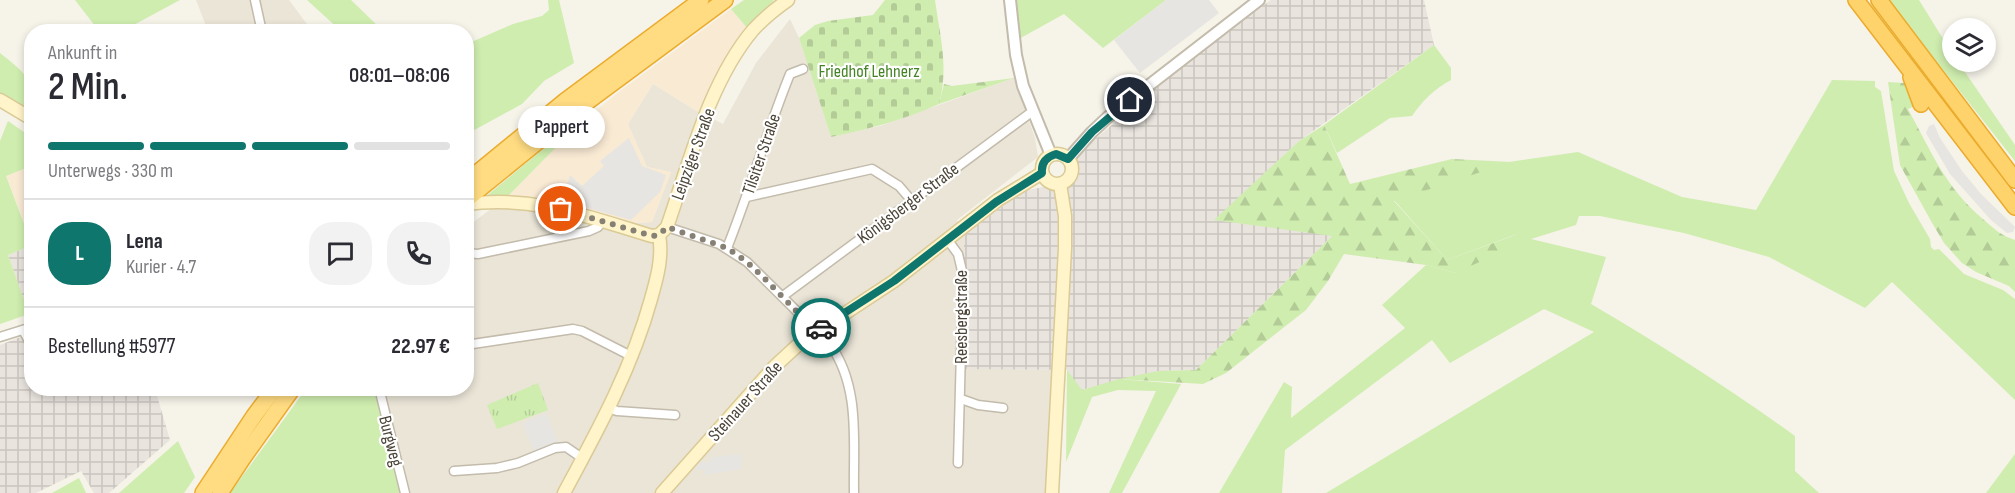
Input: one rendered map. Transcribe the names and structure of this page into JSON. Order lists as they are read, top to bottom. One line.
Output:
{"streets":{"main road":["Leipziger Straße","Steinauer Straße"],"street":["Tilsiter Straße","Königsberger Straße","Reesbergstraße","Burgweg"]},"crossings":[["Reesbergstraße","Steinauer Straße"]],"parks":["Friedhof Lehnerz"],"places":["Pappert"],"page":{"heading":["2 Min.","Ankunft in","08:01–08:06"],"panel":["Lena","Kurier · 4.7","Bestellung #5977","22.97 €"],"bubble":"Pappert","bar":"Unterwegs · 330 m","round":"L"}}
